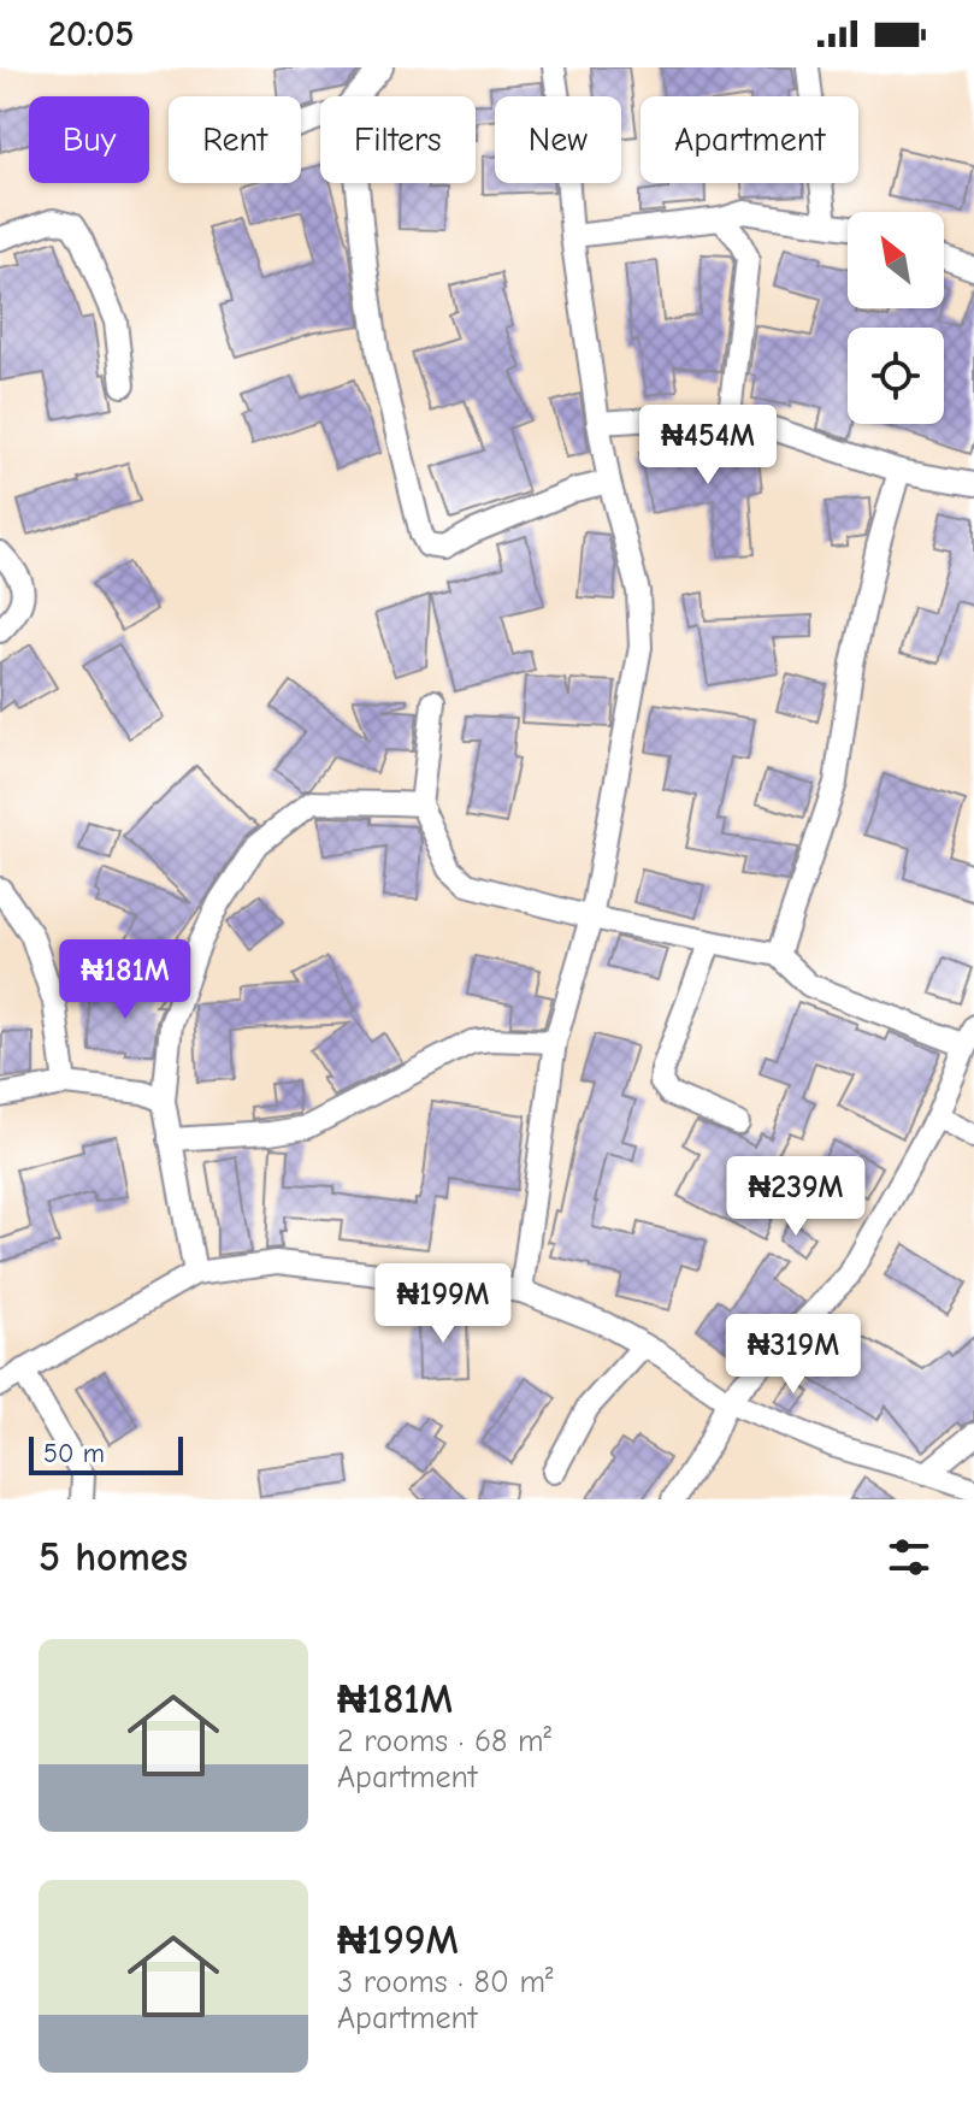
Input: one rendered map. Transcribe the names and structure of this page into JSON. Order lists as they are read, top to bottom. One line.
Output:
{"scale_bar":"50 m","north":"top left","page":{"status":"20:05","chip":["Buy","Rent","Filters","New","Apartment"],"price":["₦454M","₦181M","₦239M","₦199M","₦319M"],"scale":"50 m","heading":"5 homes","list":[{"name":"₦181M","note":"2 rooms · 68 m² · Apartment"},{"name":"₦199M","note":"3 rooms · 80 m² · Apartment"}]}}
